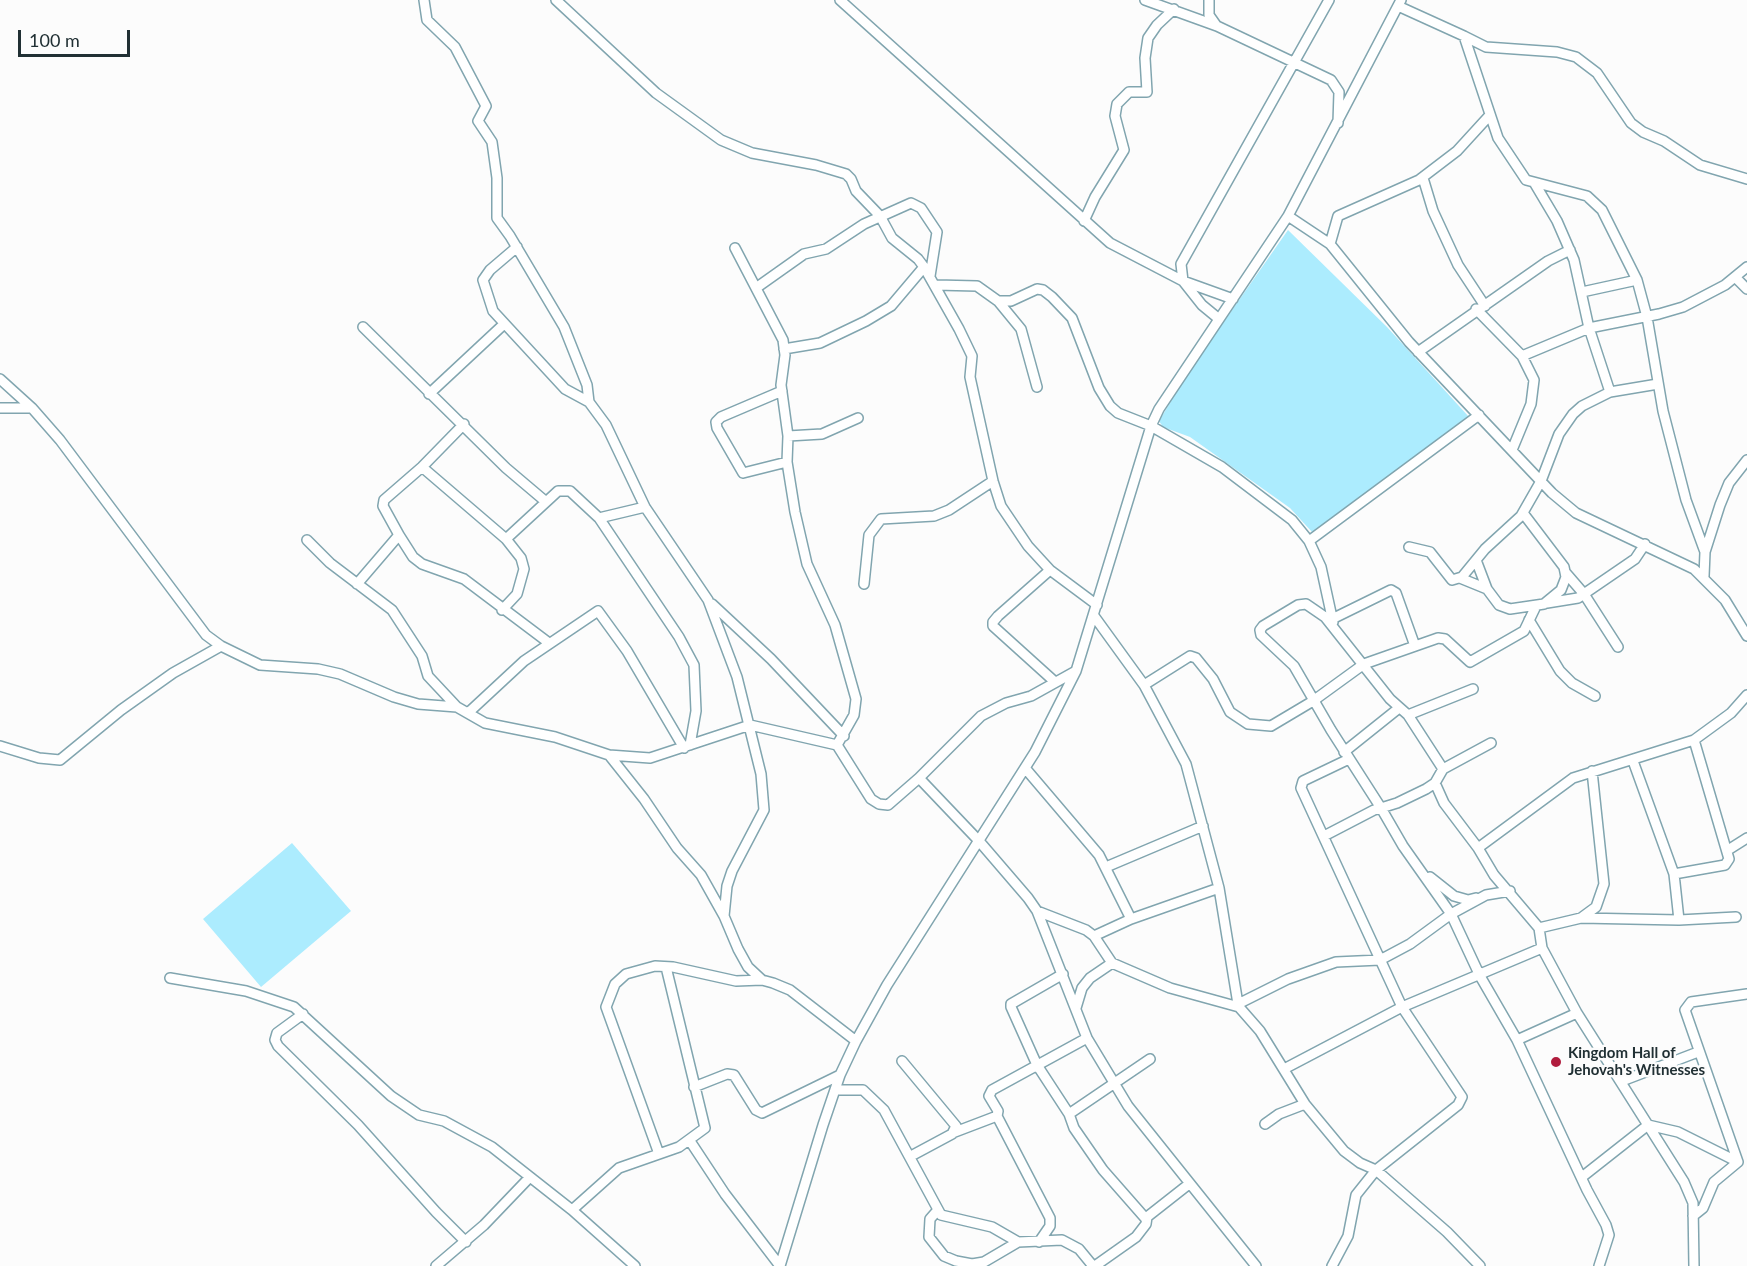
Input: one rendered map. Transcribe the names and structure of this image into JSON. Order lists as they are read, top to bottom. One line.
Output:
{"places":["Kingdom Hall of Jehovah's Witnesses"],"scale_bar":"100 m"}
